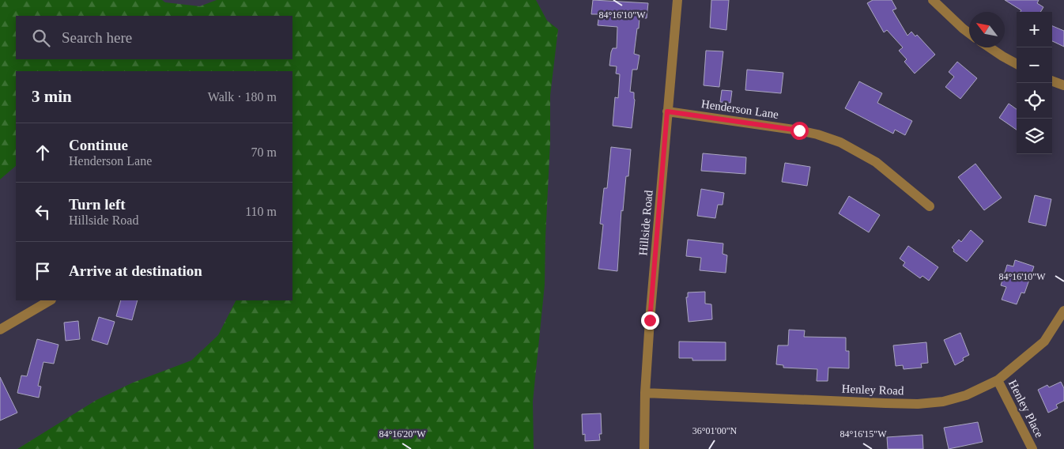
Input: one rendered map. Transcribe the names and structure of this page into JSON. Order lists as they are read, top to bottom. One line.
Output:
{"streets":{"street":["Henderson Lane","Hillside Road","Henley Road","Henley Place"]},"crossings":[["Henderson Lane","Hillside Road"],["Hillside Road","Henley Road"],["Henley Road","Henley Place"]],"north":"top left","page":{"map_buttons":["+","−"],"search":"Search here","heading":["3 min","Walk · 180 m"],"list":[["Continue","Henderson Lane","70 m"],["Turn left","Hillside Road","110 m"],"Arrive at destination"]},"coordinates":["84°16'10\"W","36°01'00\"N","84°16'20\"W","84°16'15\"W"]}
